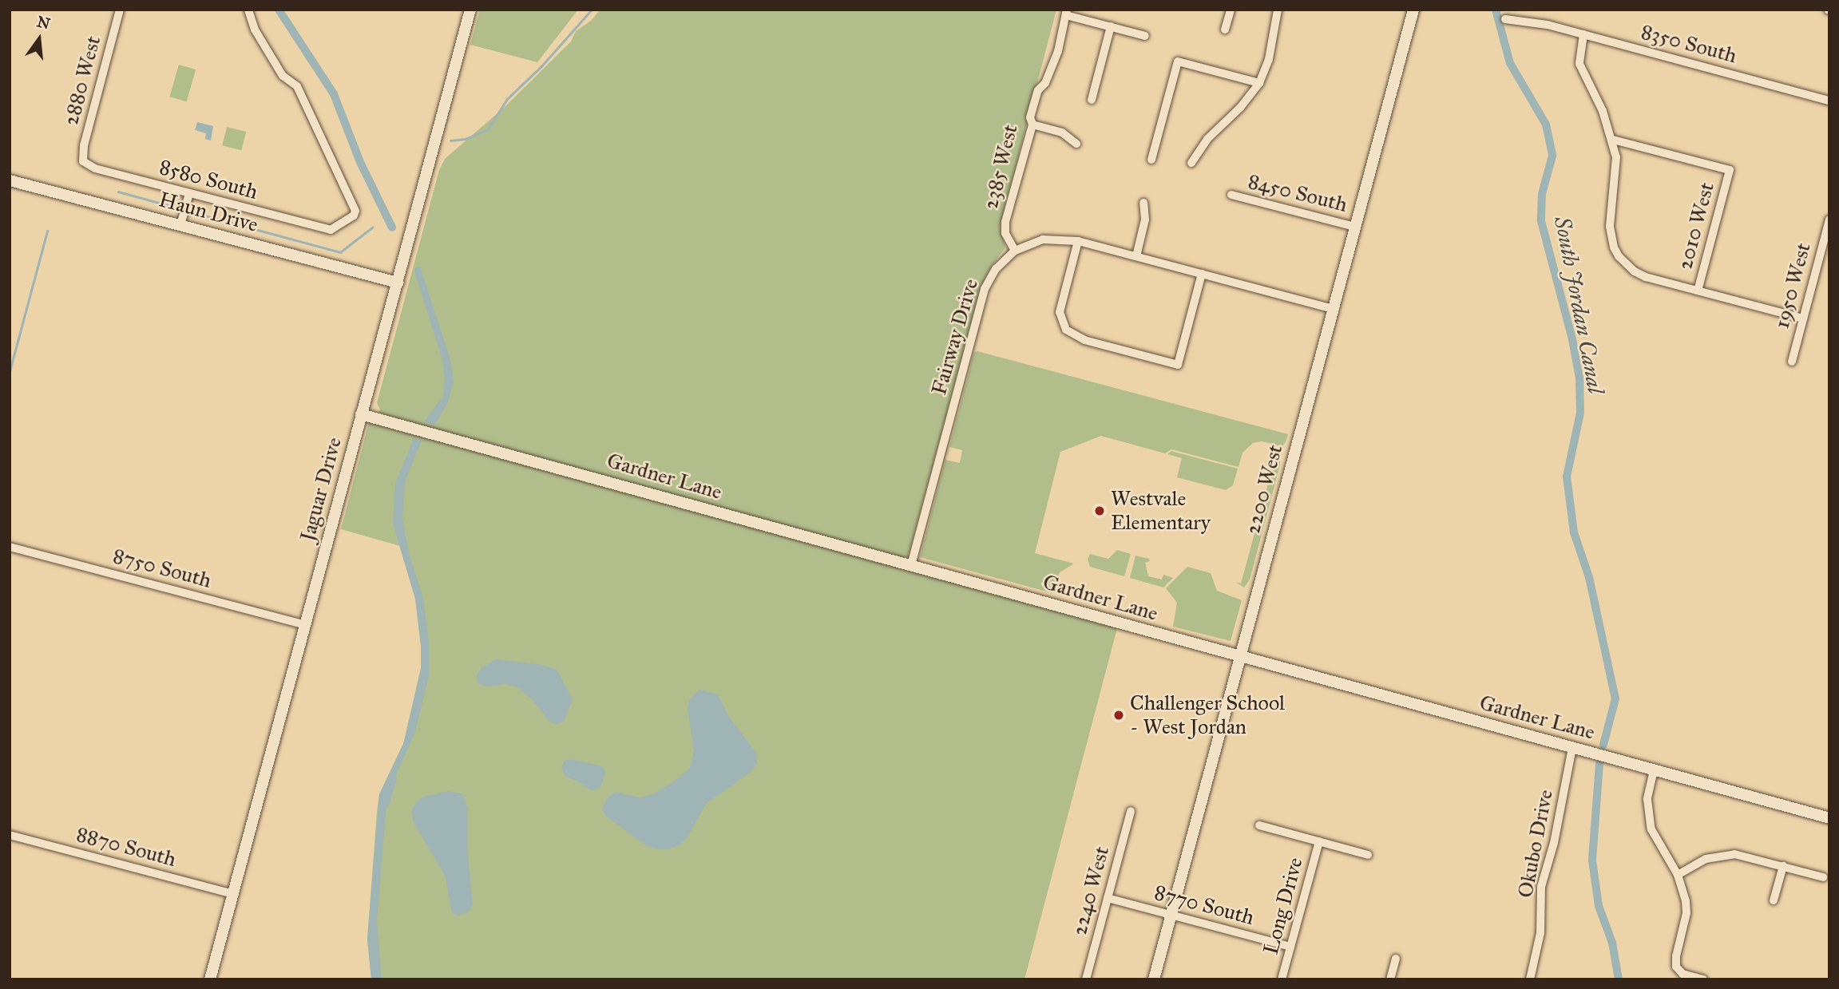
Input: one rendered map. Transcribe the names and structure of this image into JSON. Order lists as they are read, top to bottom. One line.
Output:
{"streets":{"street":["8350 South","2880 West","2385 West","8580 South","8450 South","Haun Drive","2010 West","1950 West","Fairway Drive","Gardner Lane","Jaguar Drive","2200 West","8750 South","Okubo Drive","8870 South","2240 West","8770 South","Long Drive"]},"crossings":[["2880 West","8580 South"],["2385 West","Fairway Drive"],["8450 South","2200 West"],["Haun Drive","Jaguar Drive"],["Fairway Drive","Gardner Lane"],["Fairway Drive","2200 West"],["Gardner Lane","Jaguar Drive"],["Gardner Lane","2200 West"],["Gardner Lane","Okubo Drive"],["Jaguar Drive","8750 South"],["Jaguar Drive","8870 South"],["2200 West","8770 South"],["2240 West","8770 South"],["8770 South","Long Drive"]],"water":["South Jordan Canal"],"places":["Westvale Elementary","Challenger School - West Jordan"],"north":"top"}
